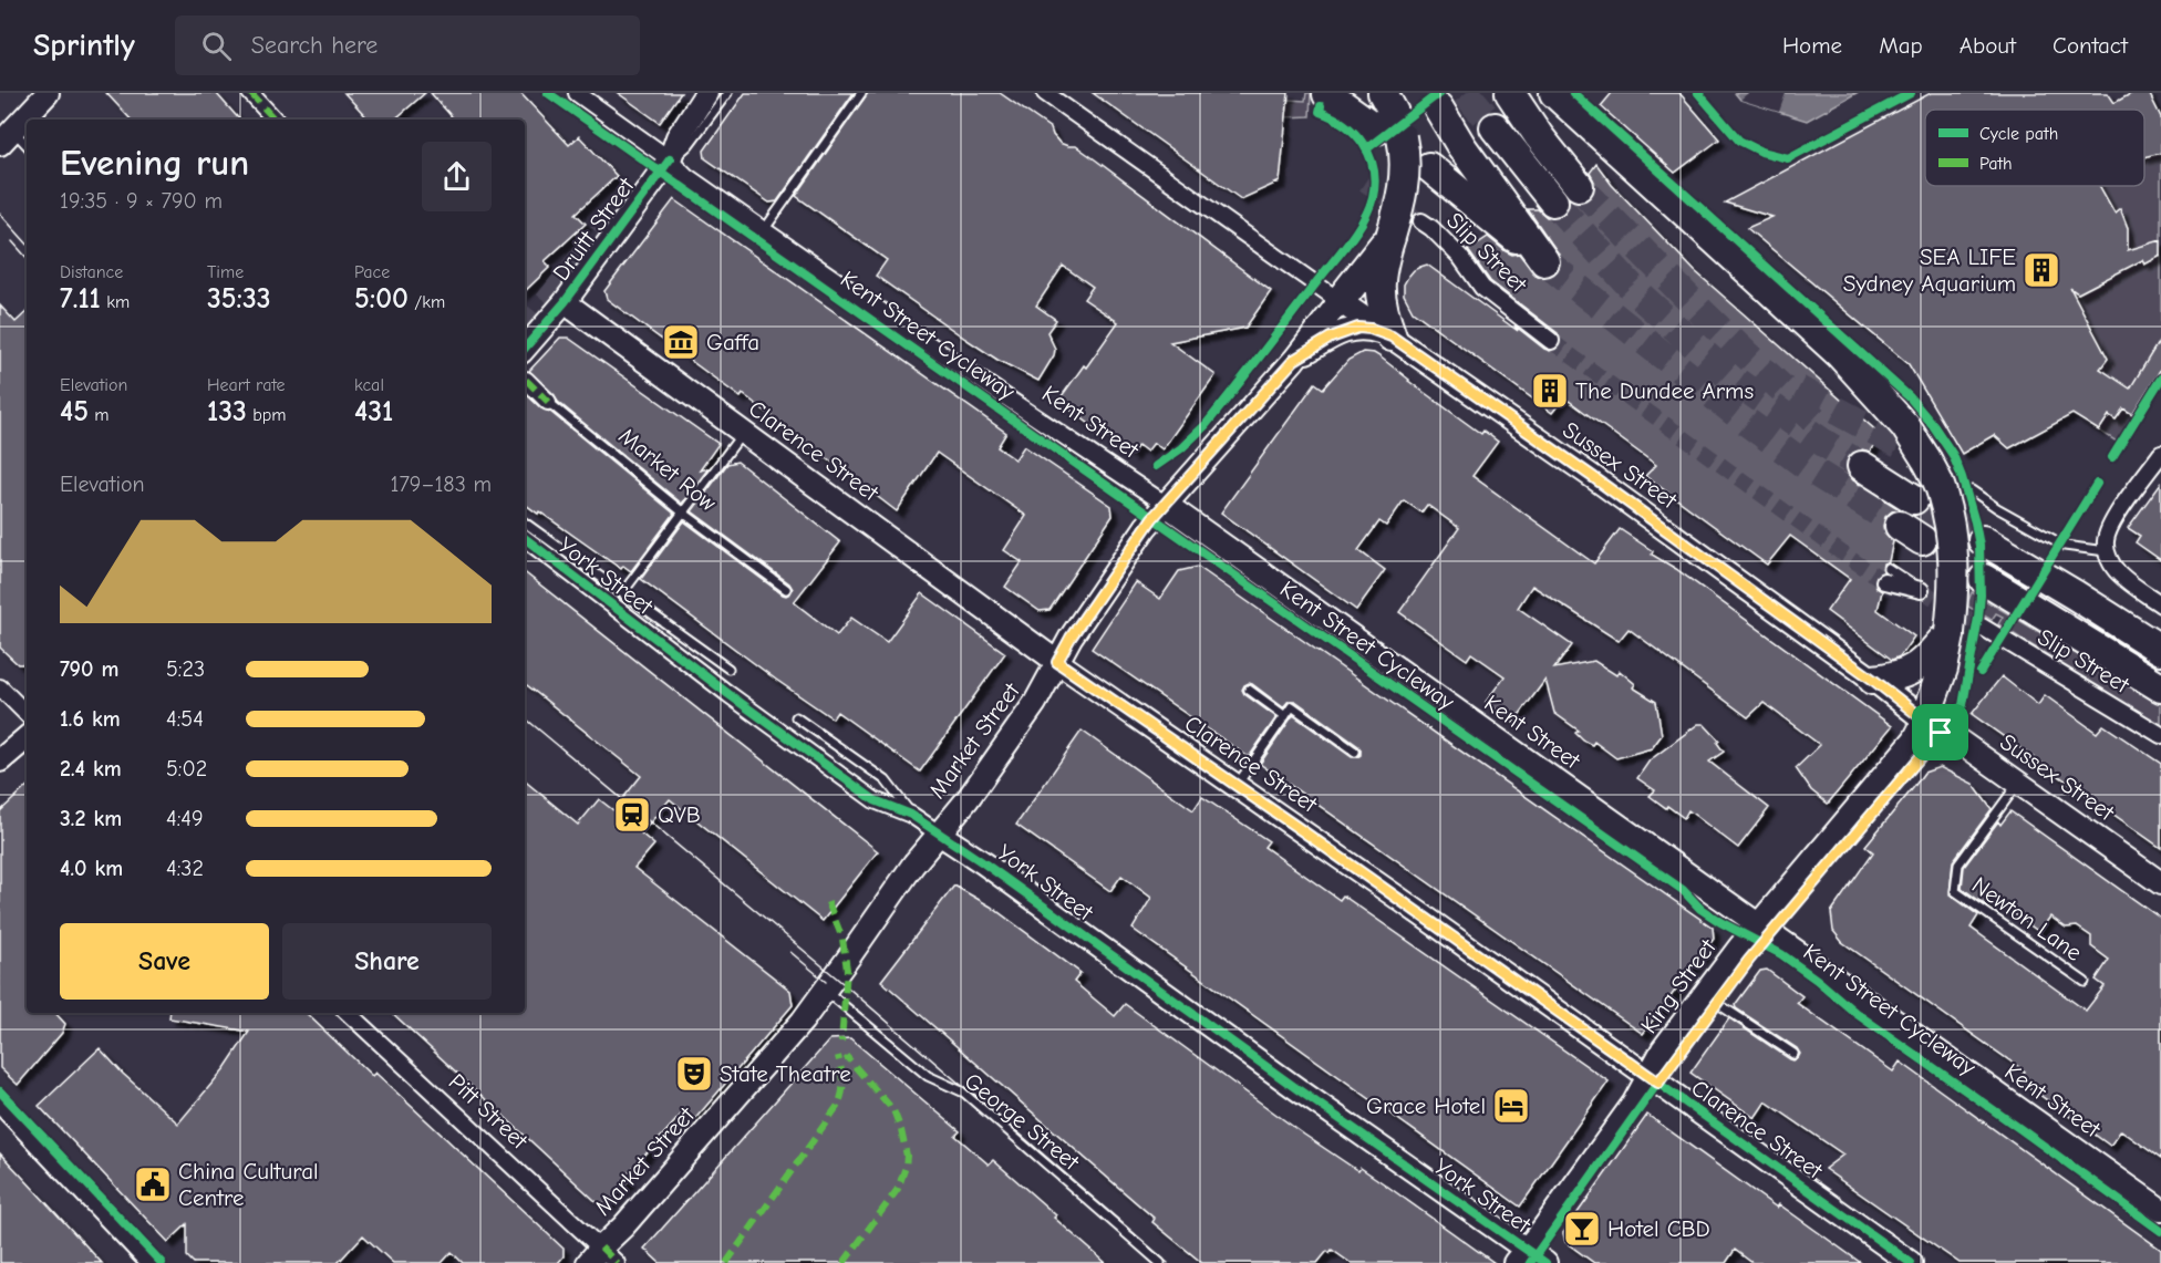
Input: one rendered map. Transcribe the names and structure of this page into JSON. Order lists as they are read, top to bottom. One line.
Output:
{"streets":{"street":["Druitt Street","Slip Street","Kent Street","Clarence Street","Sussex Street","Market Row","York Street","Market Street","King Street","Pitt Street"],"lane":["Newton Lane","George Street"],"cycle path":["Kent Street Cycleway"]},"crossings":[["Druitt Street","Kent Street"],["Druitt Street","Clarence Street"],["Kent Street","Market Street"],["Kent Street","King Street"],["Clarence Street","Market Street"],["Clarence Street","King Street"],["Sussex Street","Market Street"],["Sussex Street","Newton Lane"],["Sussex Street","King Street"],["York Street","Market Street"],["York Street","King Street"],["Market Street","Pitt Street"],["Market Street","George Street"]],"places":{"building":["SEA LIFE Sydney Aquarium","The Dundee Arms"],"museum":["Gaffa"],"station":["QVB"],"theatre":["State Theatre"],"hotel":["Grace Hotel"],"public building":["China Cultural Centre"],"bar":["Hotel CBD"]},"legend":["Cycle path","Path"],"page":{"header":"Sprintly","search":"Search here","nav":["Home","Map","About","Contact"],"heading":["Evening run","19:35 · 9 × 790 m"],"stats":[["Distance","7.11 km"],["Time","35:33"],["Pace","5:00 /km"],["Elevation","45 m"],["Heart rate","133 bpm"],["kcal","431"]],"chart":["Elevation","179–183 m"],"list":[{"name":"790 m","note":"5:23"},{"name":"1.6 km","note":"4:54"},{"name":"2.4 km","note":"5:02"},{"name":"3.2 km","note":"4:49"},{"name":"4.0 km","note":"4:32"}],"buttons":["Save","Share"]}}
